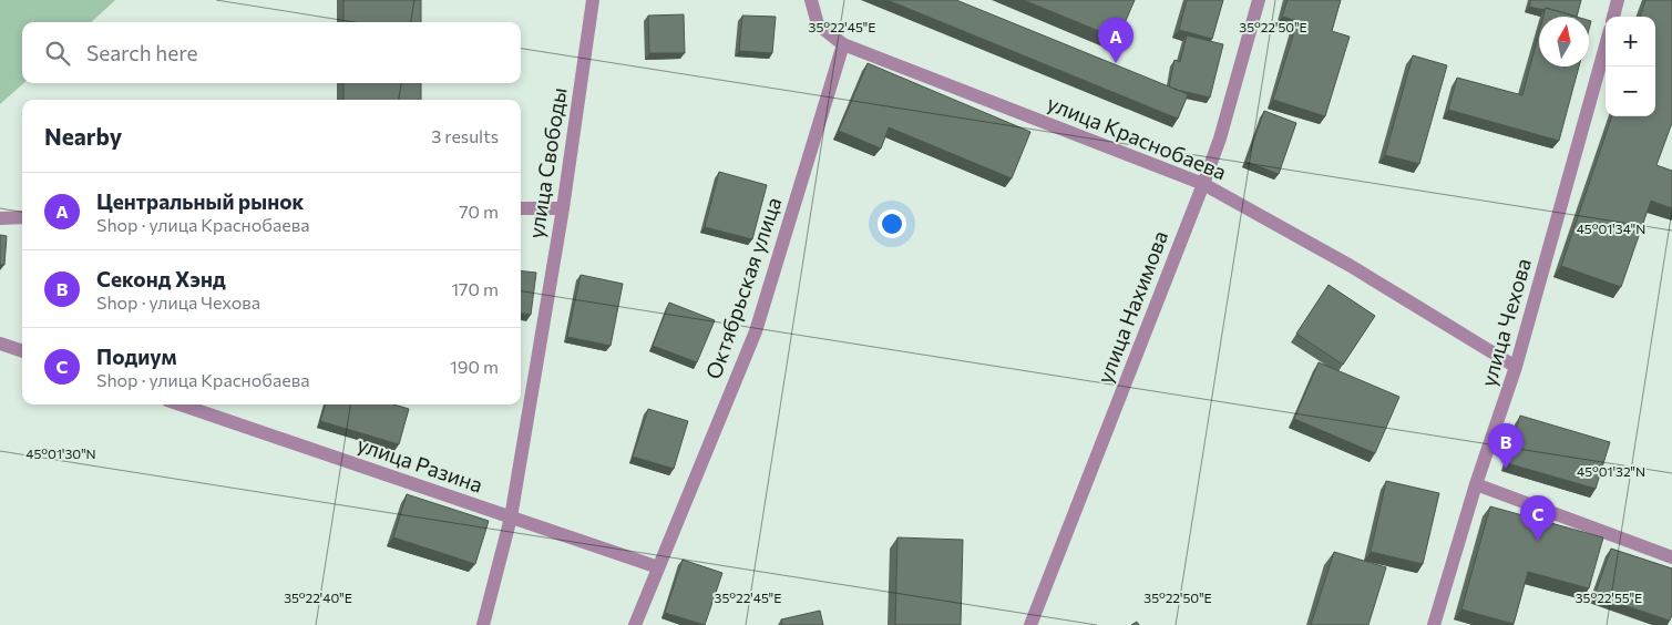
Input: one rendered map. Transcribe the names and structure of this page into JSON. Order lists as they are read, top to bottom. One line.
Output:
{"streets":{"street":["улица Краснобаева","улица Свободы","Октябрьская улица","улица Нахимова","улица Чехова","улица Разина"]},"crossings":[["улица Краснобаева","Октябрьская улица"],["улица Краснобаева","улица Нахимова"],["улица Краснобаева","улица Чехова"],["улица Свободы","улица Разина"],["Октябрьская улица","улица Разина"]],"north":"top","page":{"map_buttons":["+","−"],"pins":["A","B","C"],"search":"Search here","heading":["Nearby","3 results"],"list":[{"mark":"A","name":"Центральный рынок","note":"Shop · улица Краснобаева","value":"70 m"},{"mark":"B","name":"Секонд Хэнд","note":"Shop · улица Чехова","value":"170 m"},{"mark":"C","name":"Подиум","note":"Shop · улица Краснобаева","value":"190 m"}]},"coordinates":["35°22'45\"E","35°22'50\"E","45°01'34\"N","45°01'30\"N","45°01'32\"N","35°22'40\"E","35°22'55\"E"]}
